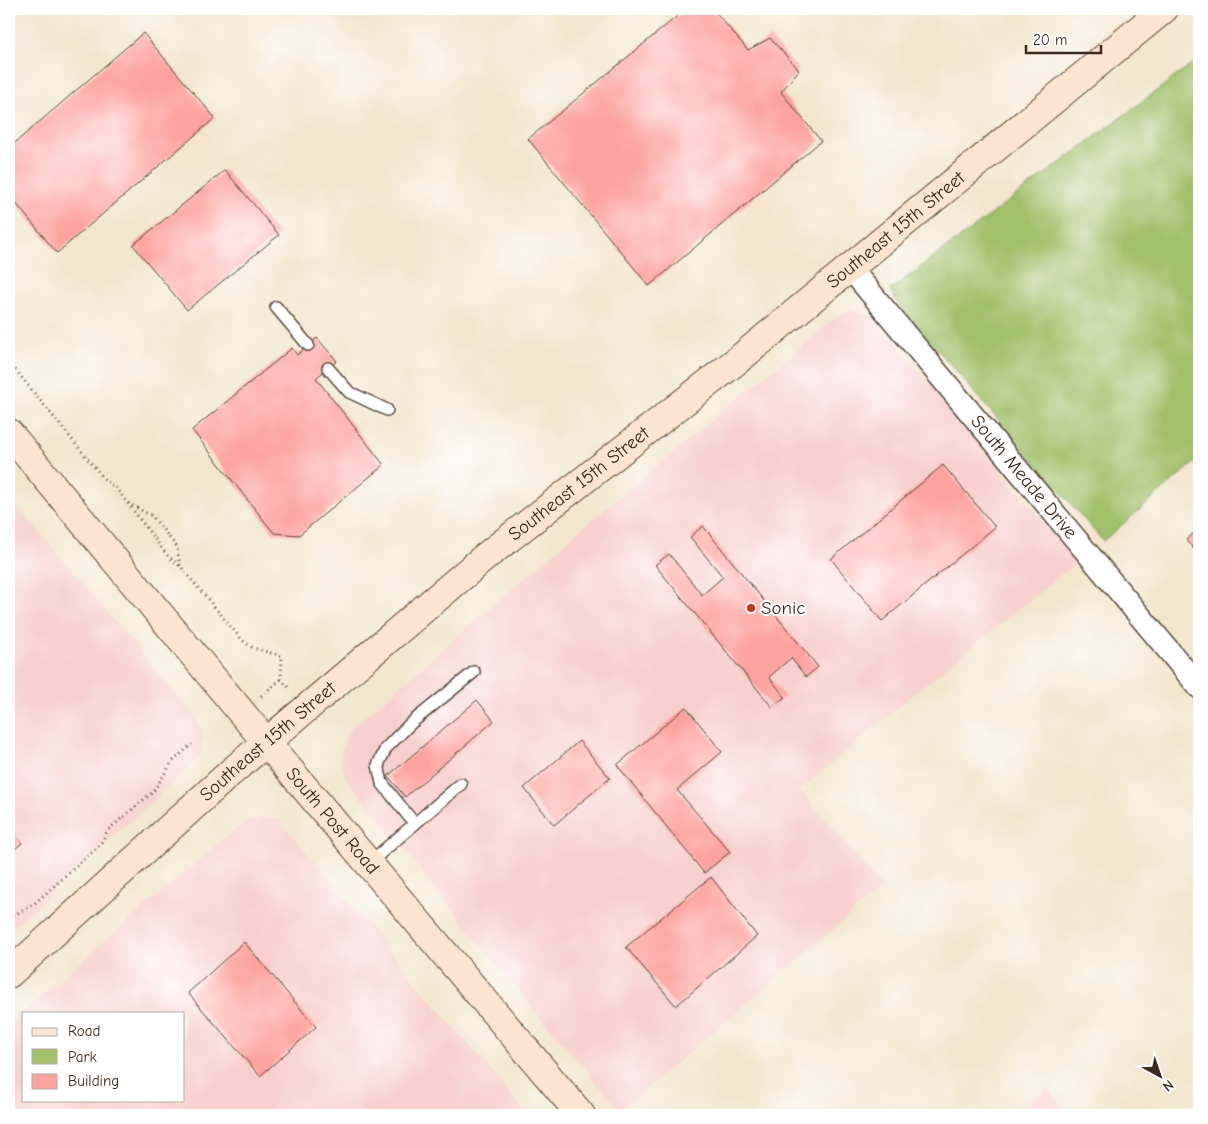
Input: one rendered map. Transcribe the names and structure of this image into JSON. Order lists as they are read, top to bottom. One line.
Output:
{"streets":{"main road":["Southeast 15th Street","South Post Road"],"street":["South Meade Drive"]},"crossings":[["Southeast 15th Street","South Meade Drive"],["Southeast 15th Street","South Post Road"]],"places":["Sonic"],"legend":["Road","Park","Building"],"scale_bar":"20 m","north":"bottom right"}
